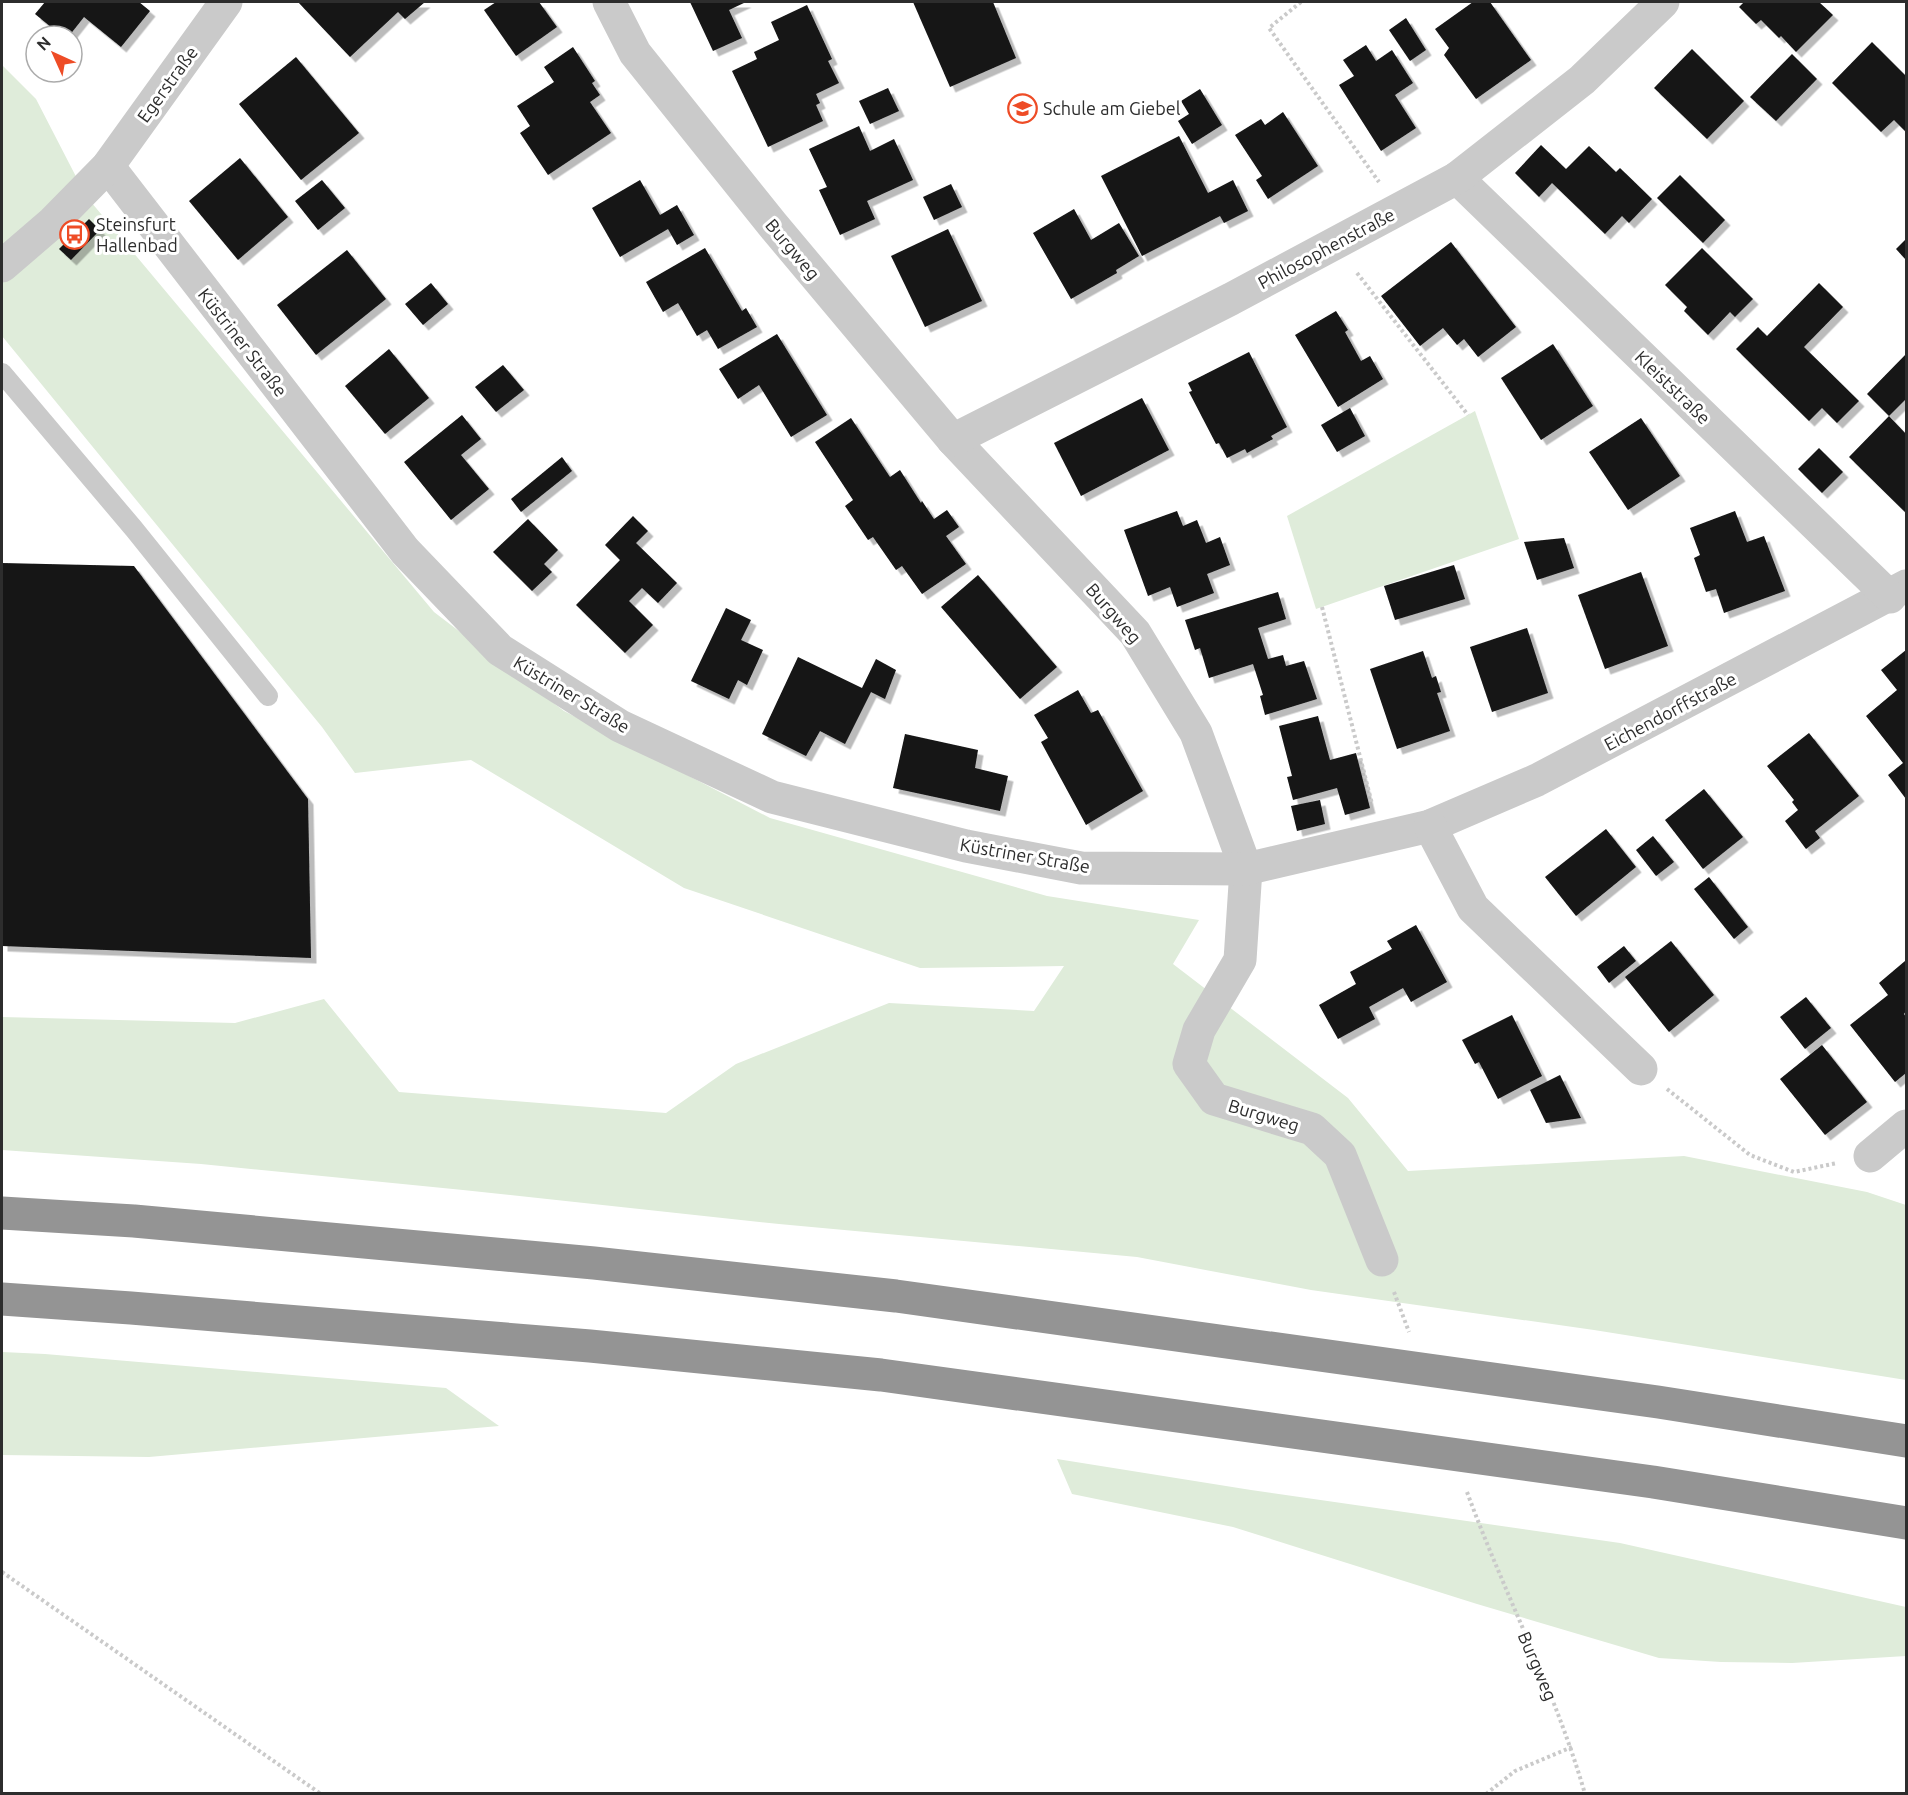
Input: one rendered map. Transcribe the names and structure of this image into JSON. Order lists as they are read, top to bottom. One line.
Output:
{"streets":{"street":["Egerstraße","Philosophenstraße","Burgweg","Küstriner Straße","Kleiststraße","Eichendorffstraße"]},"crossings":[["Egerstraße","Küstriner Straße"],["Philosophenstraße","Burgweg"],["Philosophenstraße","Kleiststraße"],["Burgweg","Küstriner Straße"],["Burgweg","Eichendorffstraße"],["Küstriner Straße","Eichendorffstraße"],["Kleiststraße","Eichendorffstraße"]],"places":{"school or university":["Schule am Giebel"],"bus stop":["Steinsfurt Hallenbad"]},"north":"top left"}
